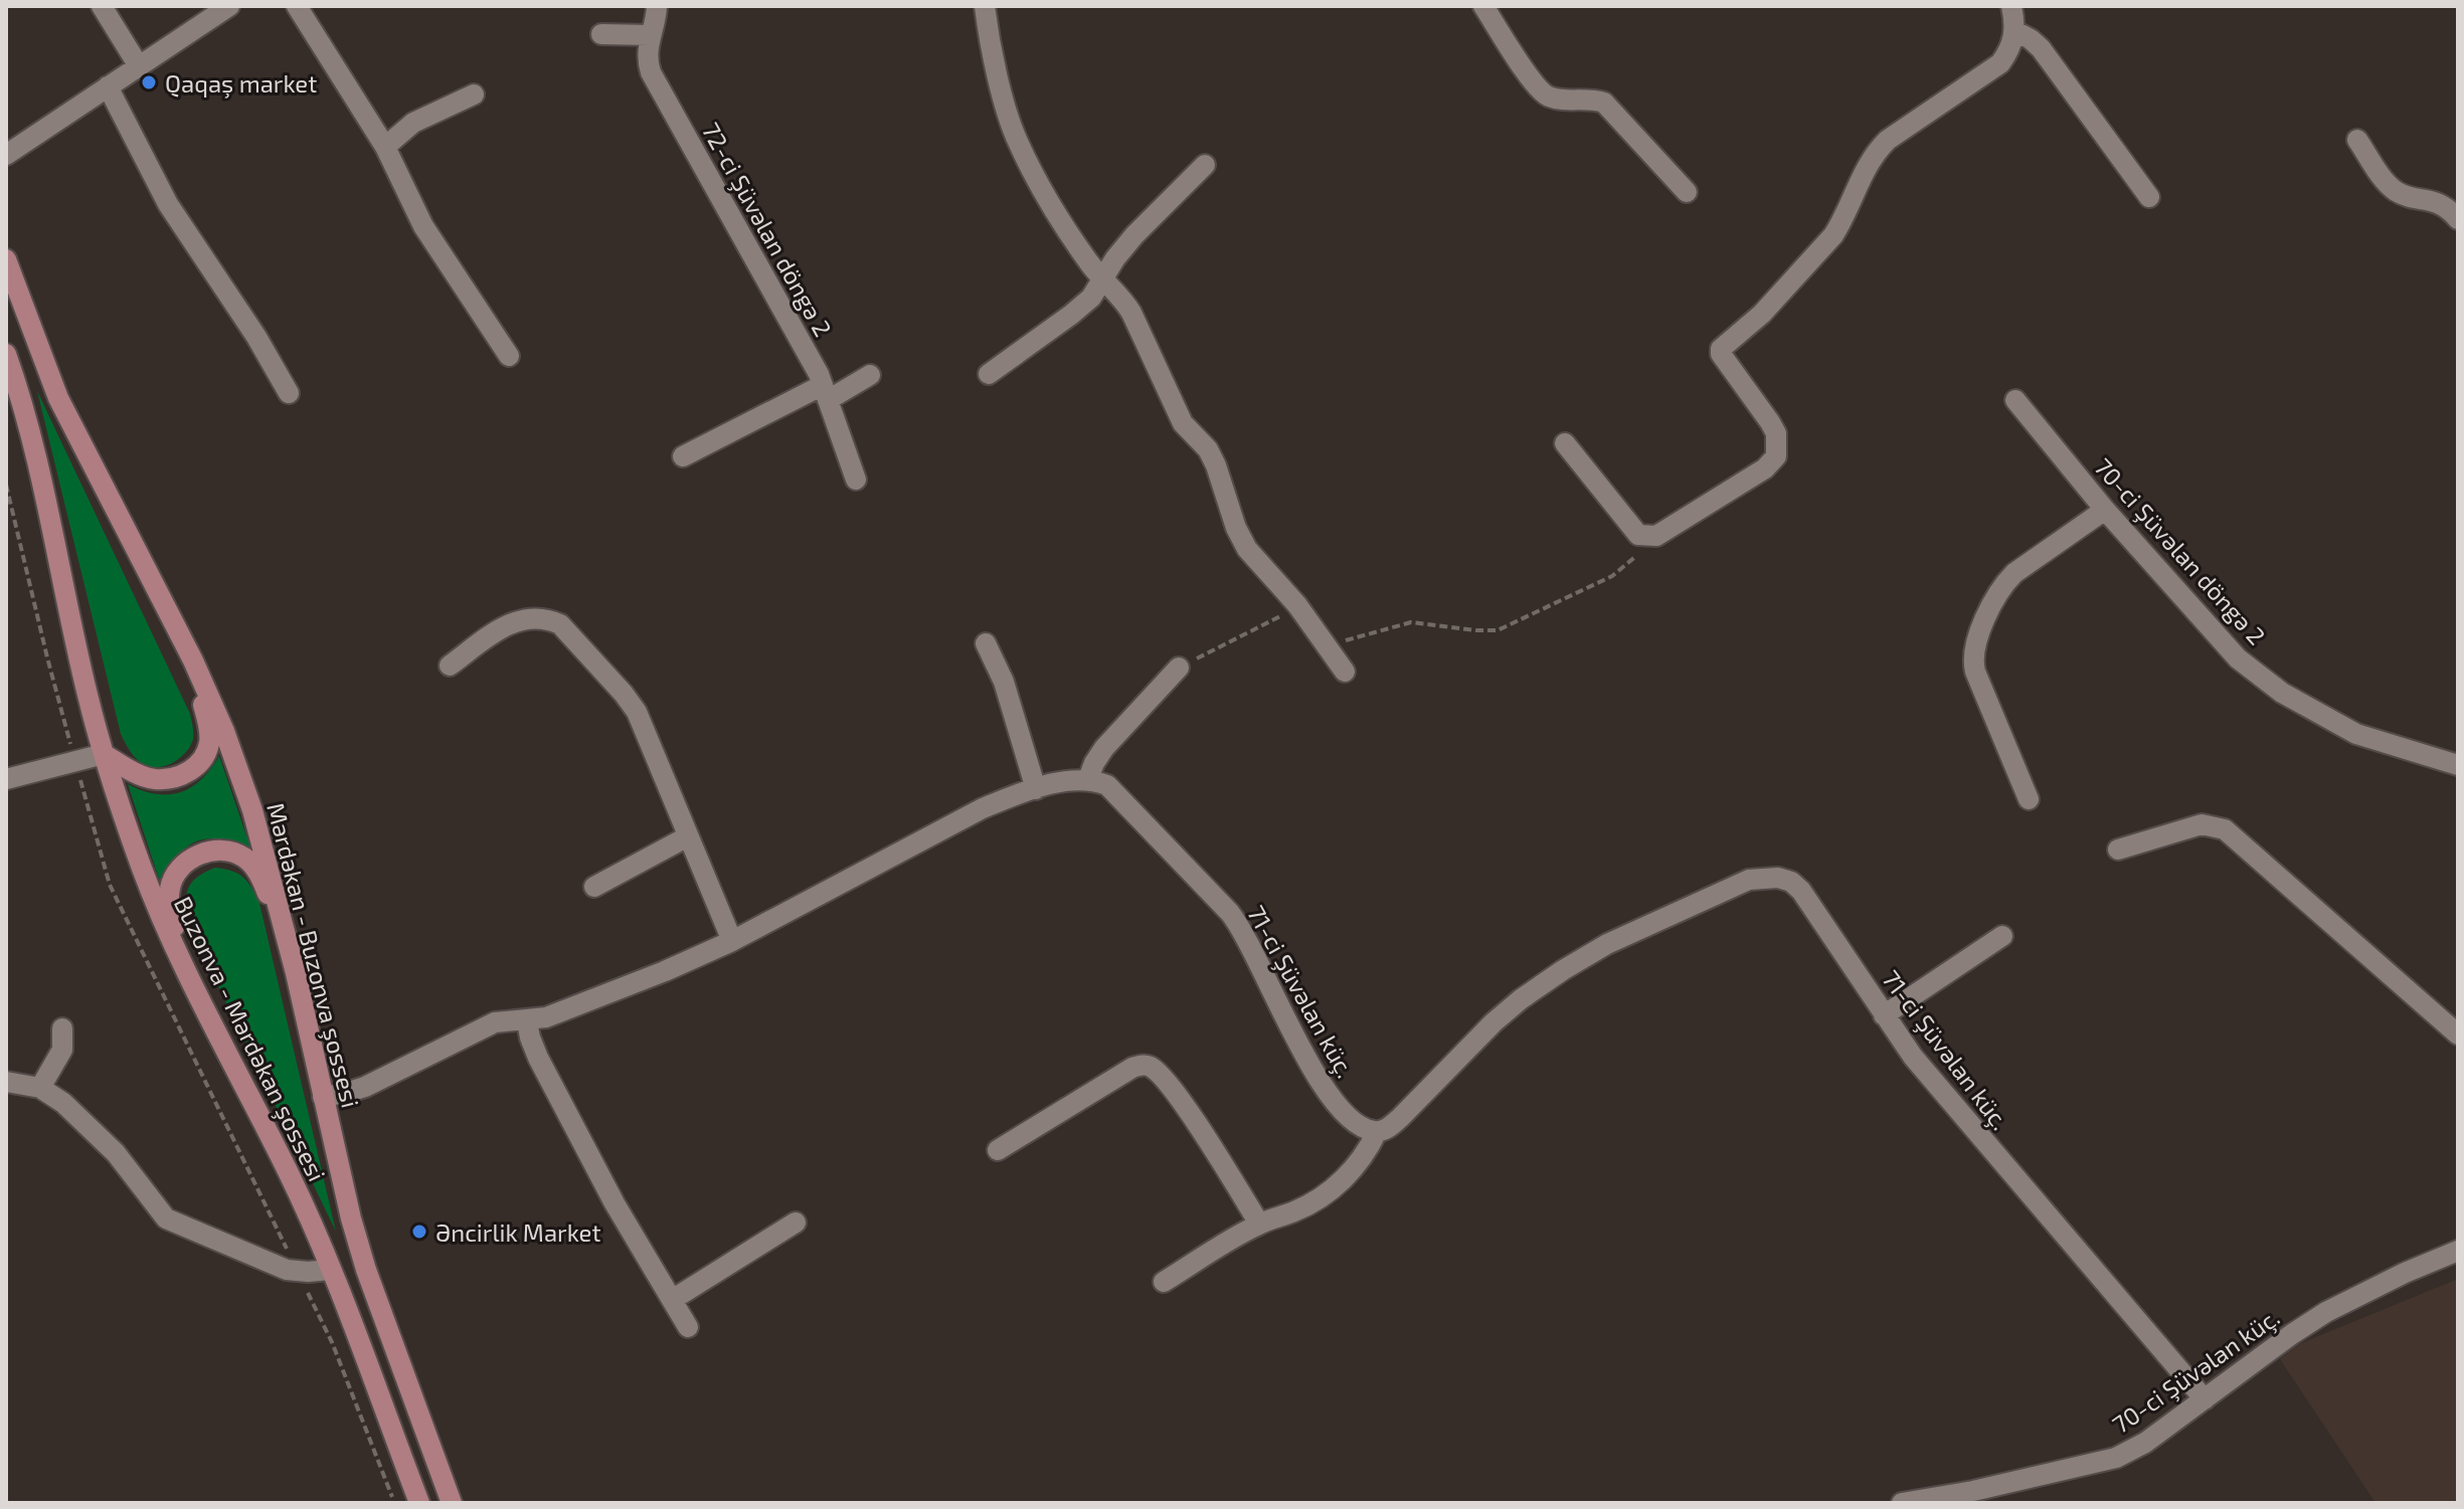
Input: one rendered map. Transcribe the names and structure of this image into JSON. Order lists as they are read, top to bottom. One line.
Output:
{"streets":{"main road":["Mərdəkan - Buzonva şossesi","Buzonva - Mərdəkan şossesi"],"street":["72-ci Şüvəlan döngə 2","70-ci Şüvəlan döngə 2","71-ci Şüvəlan küç.","70-ci Şüvəlan küç."]},"crossings":[["71-ci Şüvəlan küç.","70-ci Şüvəlan küç."]],"places":["Qaqaş market","Əncirlik Market"]}
